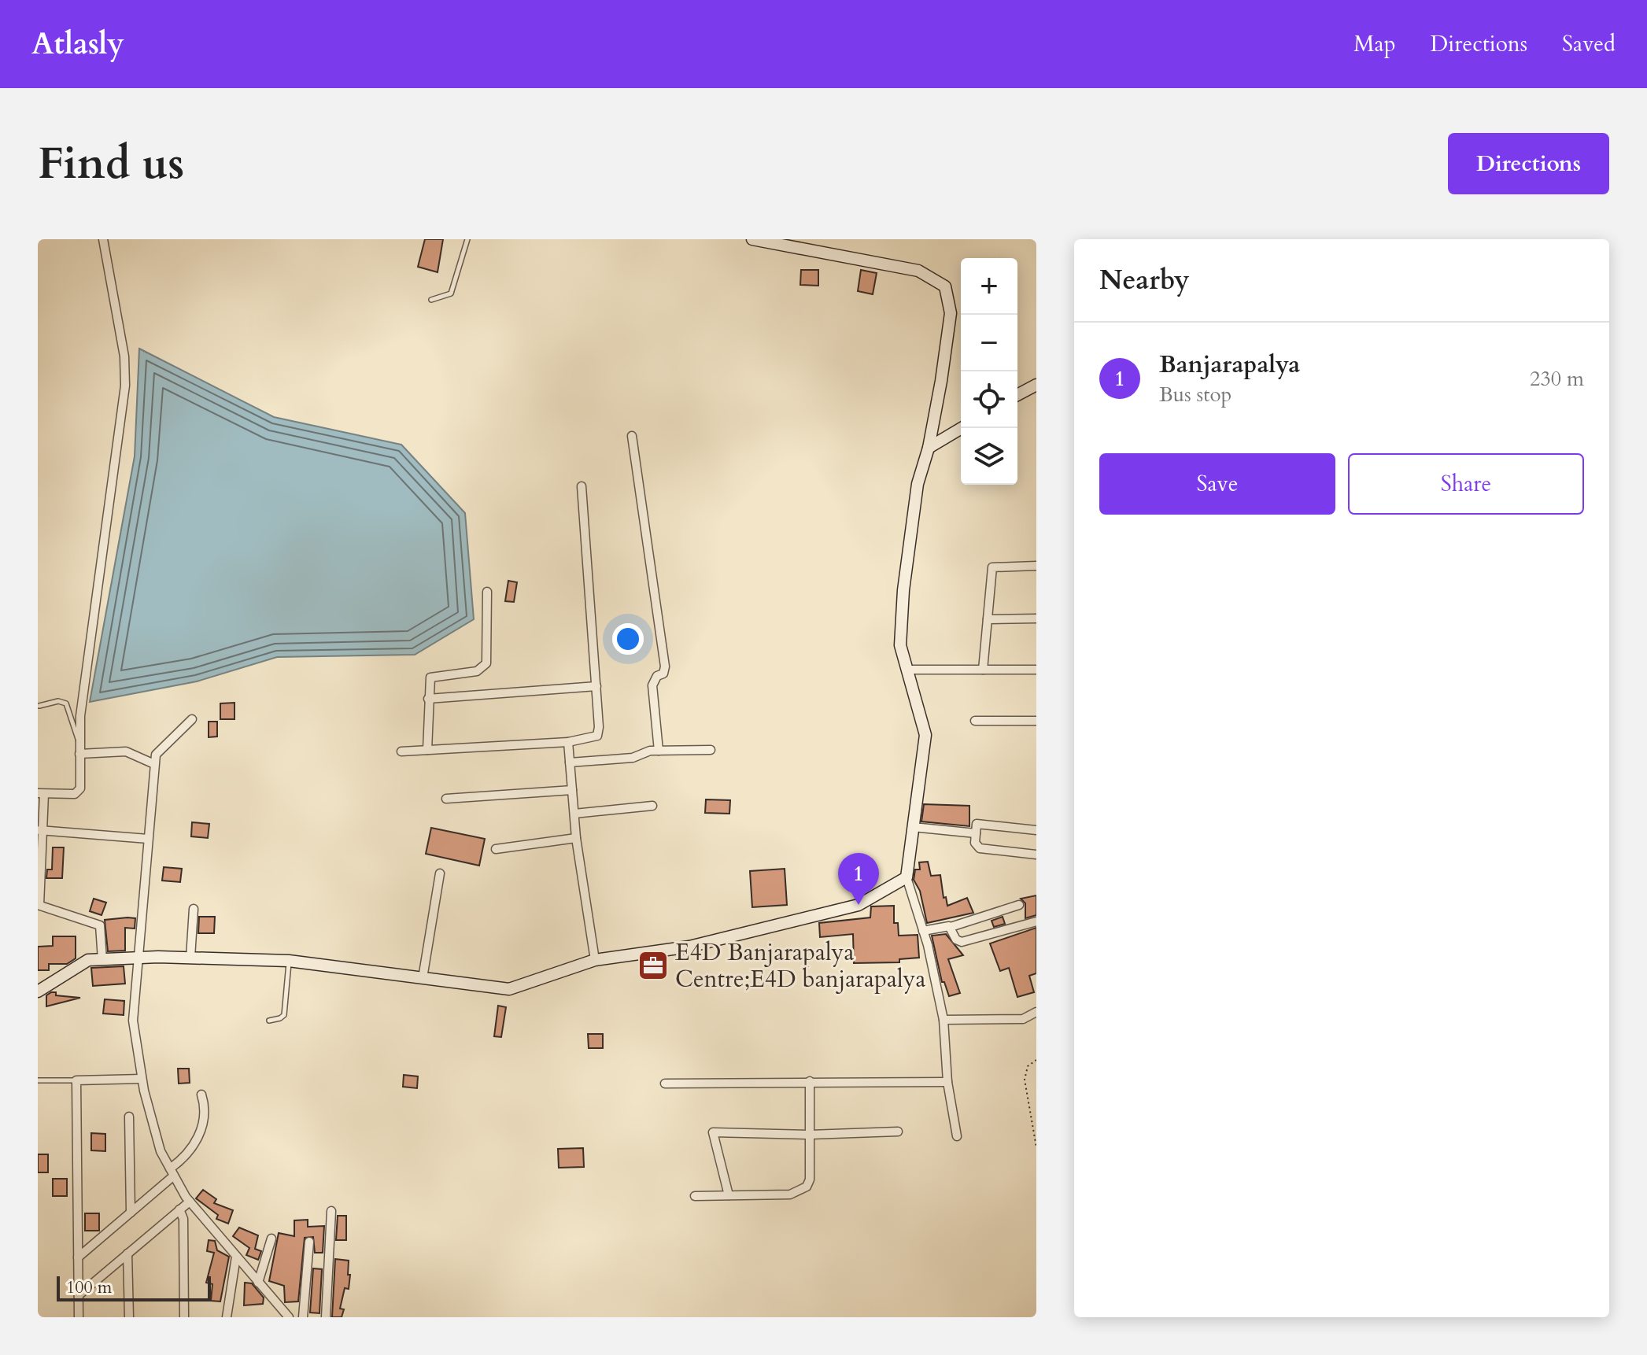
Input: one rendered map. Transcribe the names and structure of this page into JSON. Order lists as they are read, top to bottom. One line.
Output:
{"places":{"office":["E4D Banjarapalya Centre;E4D banjarapalya"]},"scale_bar":"100 m","page":{"header":"Atlasly","nav":["Map","Directions","Saved"],"buttons":["Directions",["Save","Share"]],"title":"Find us","heading":"Nearby","map_buttons":["+","−"],"list":[{"mark":"1","name":"Banjarapalya","note":"Bus stop","value":"230 m"}],"pins":"1","scale":"100 m"}}
